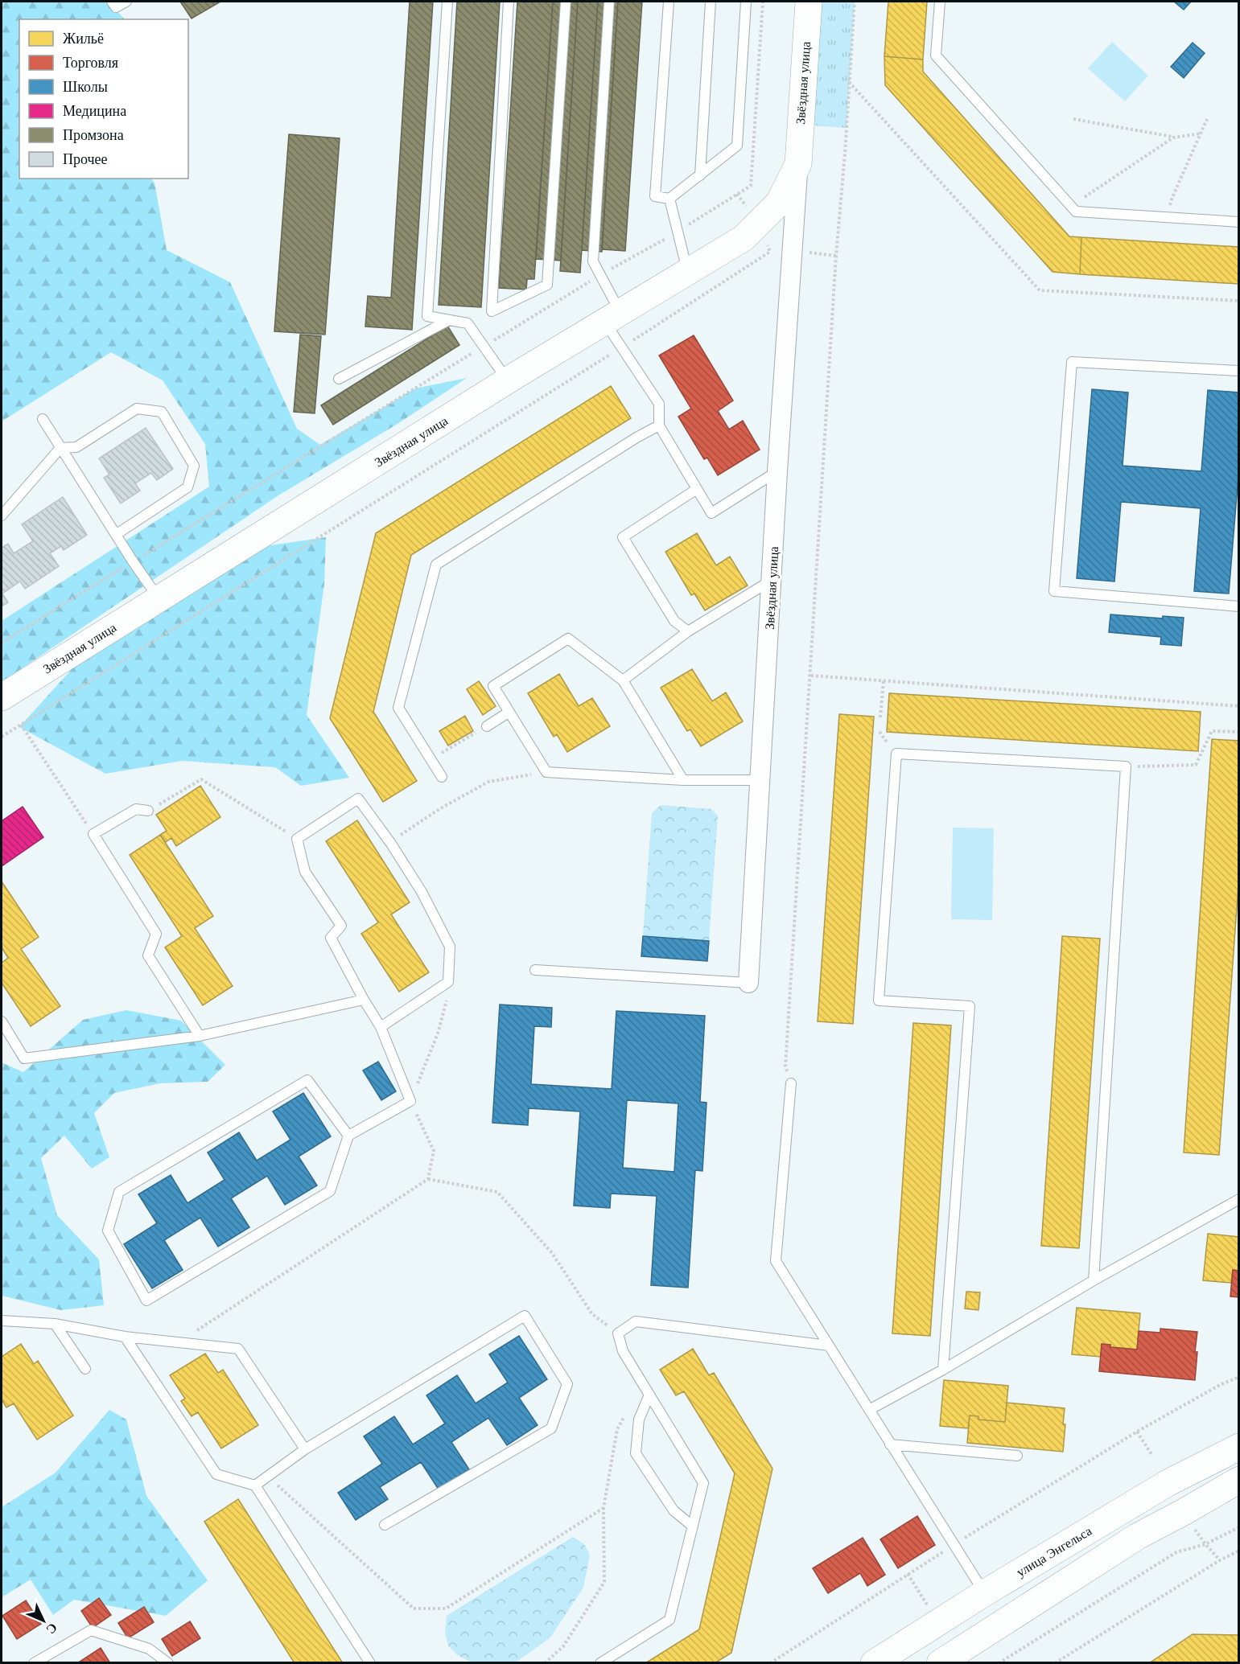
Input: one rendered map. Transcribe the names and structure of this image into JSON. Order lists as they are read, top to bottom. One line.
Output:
{"streets":{"street":["Звёздная улица","улица Энгельса"]},"legend":["Жильё","Торговля","Школы","Медицина","Промзона","Прочее"],"north":"bottom right"}
